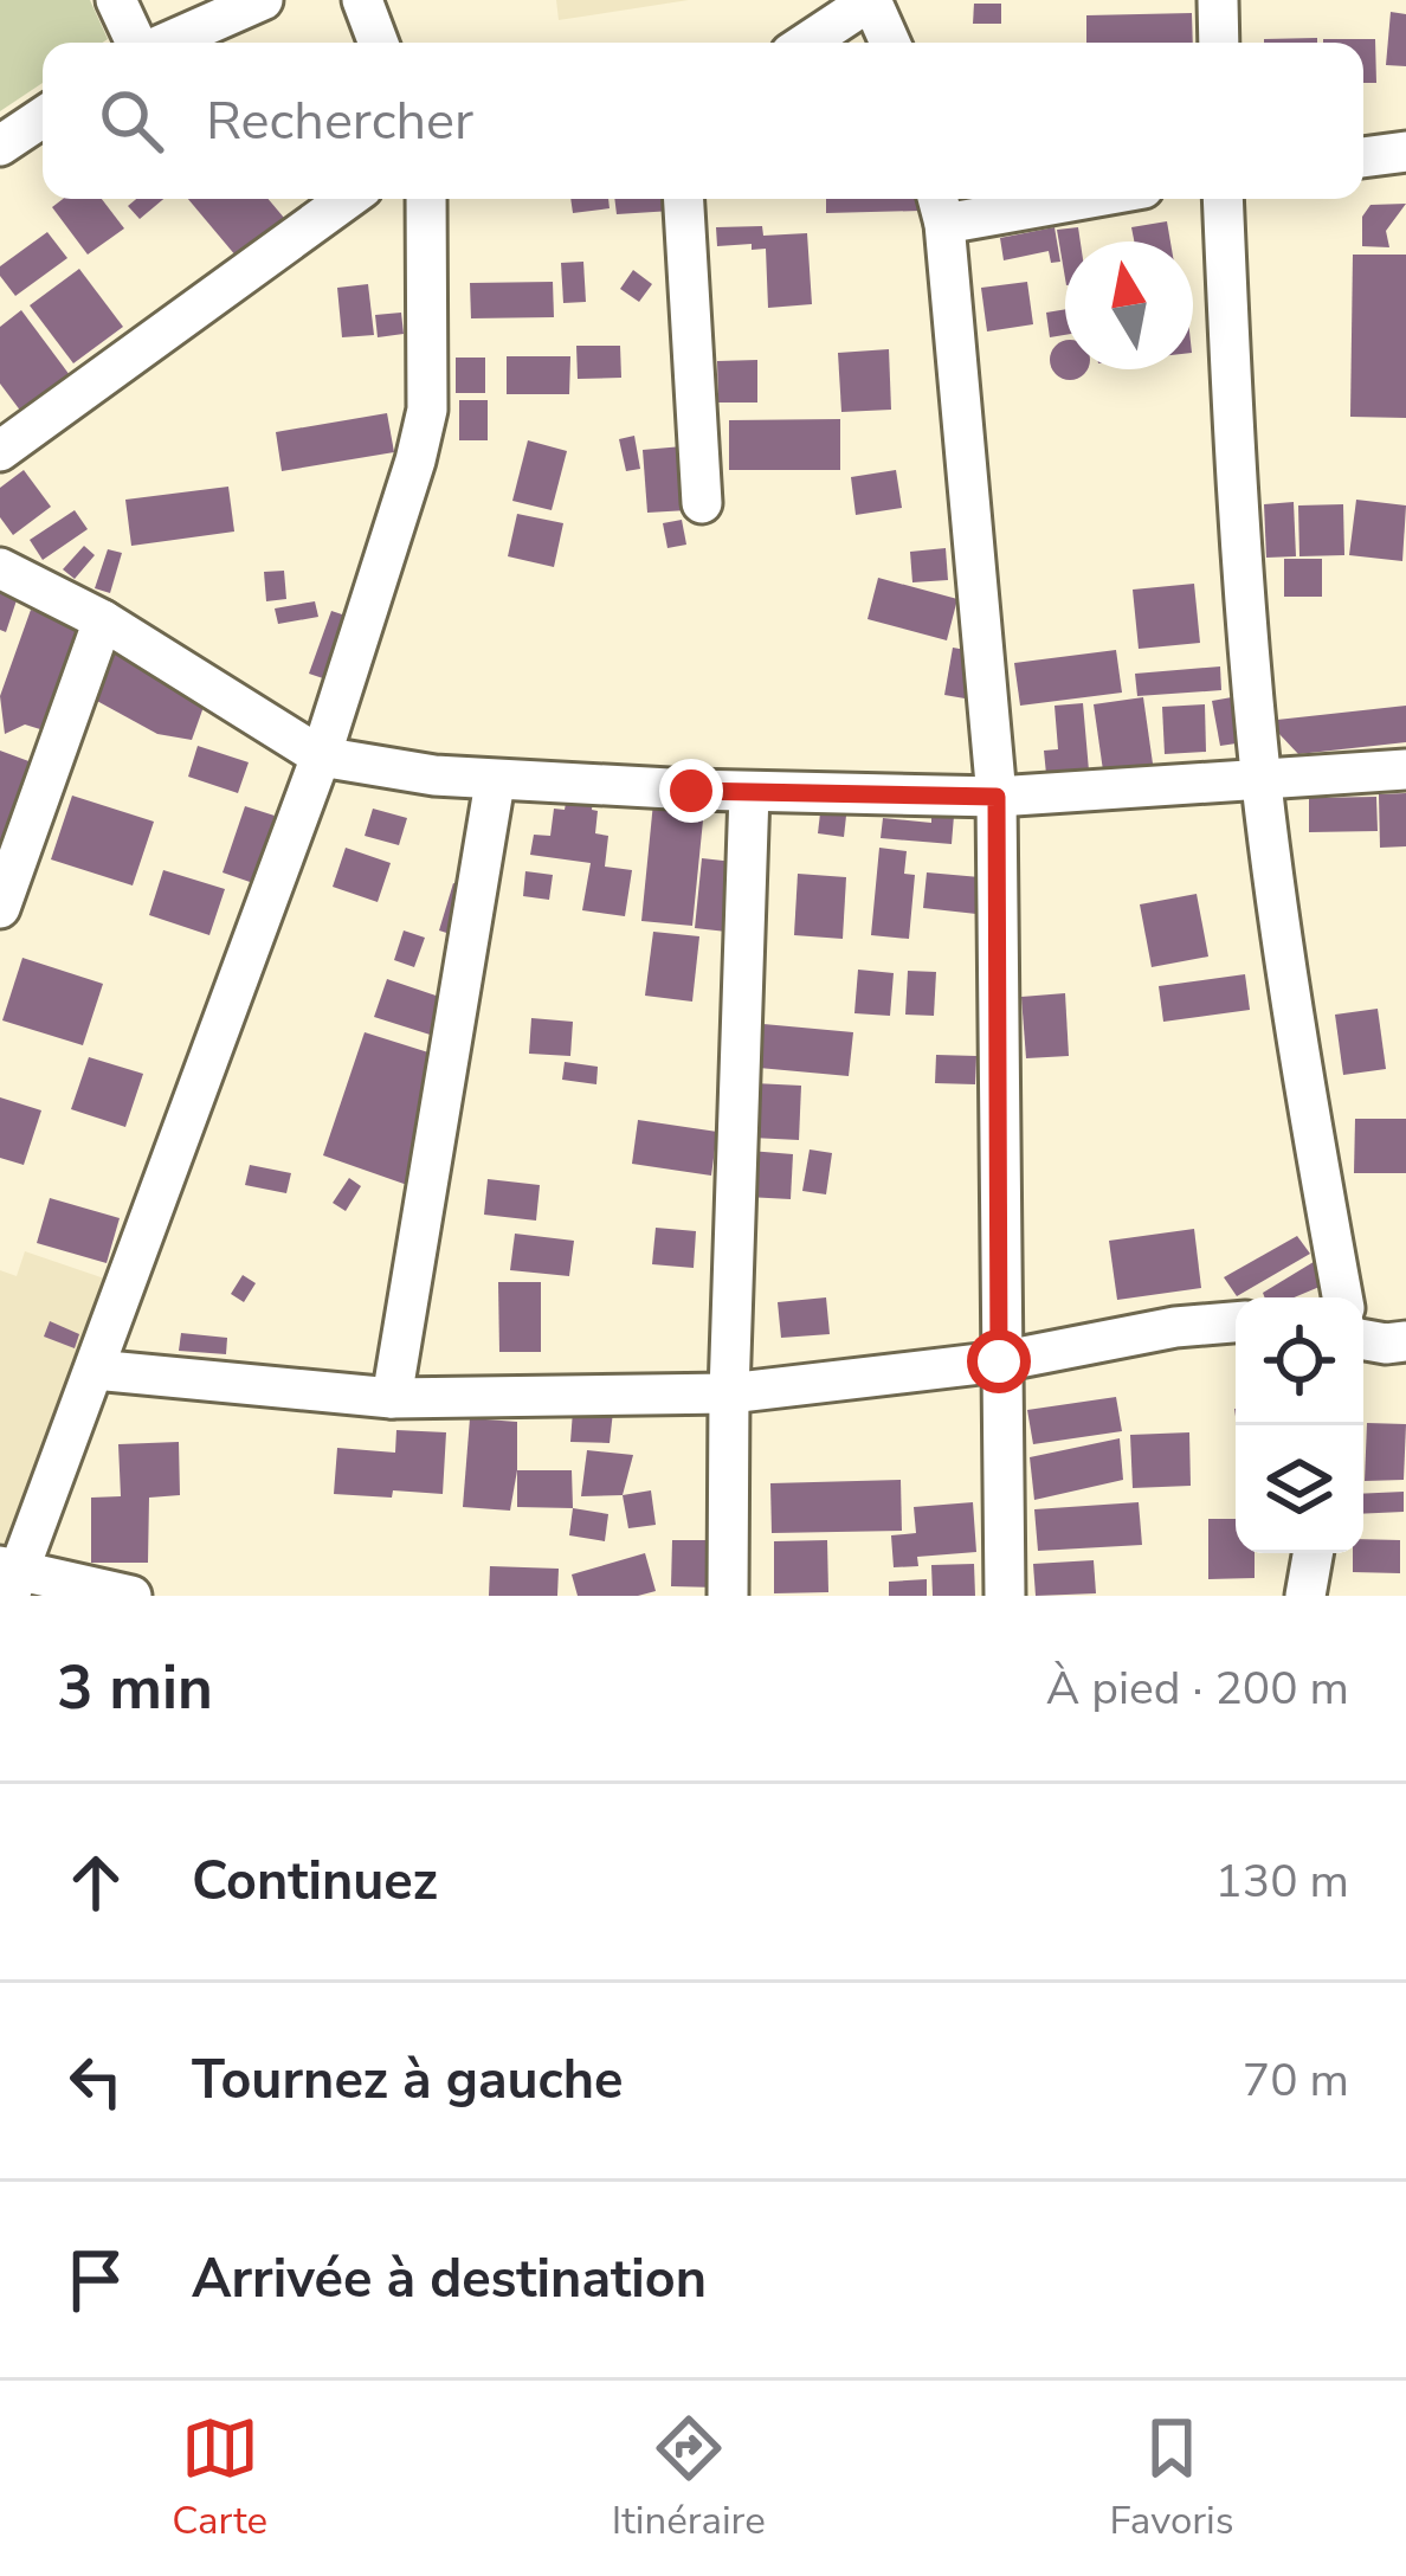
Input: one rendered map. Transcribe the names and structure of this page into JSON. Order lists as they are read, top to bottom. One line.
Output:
{"north":"top","page":{"search":"Rechercher","heading":["3 min","À pied · 200 m"],"list":[["Continuez","130 m"],["Tournez à gauche","70 m"],"Arrivée à destination"],"nav":["Carte","Itinéraire","Favoris"]}}
